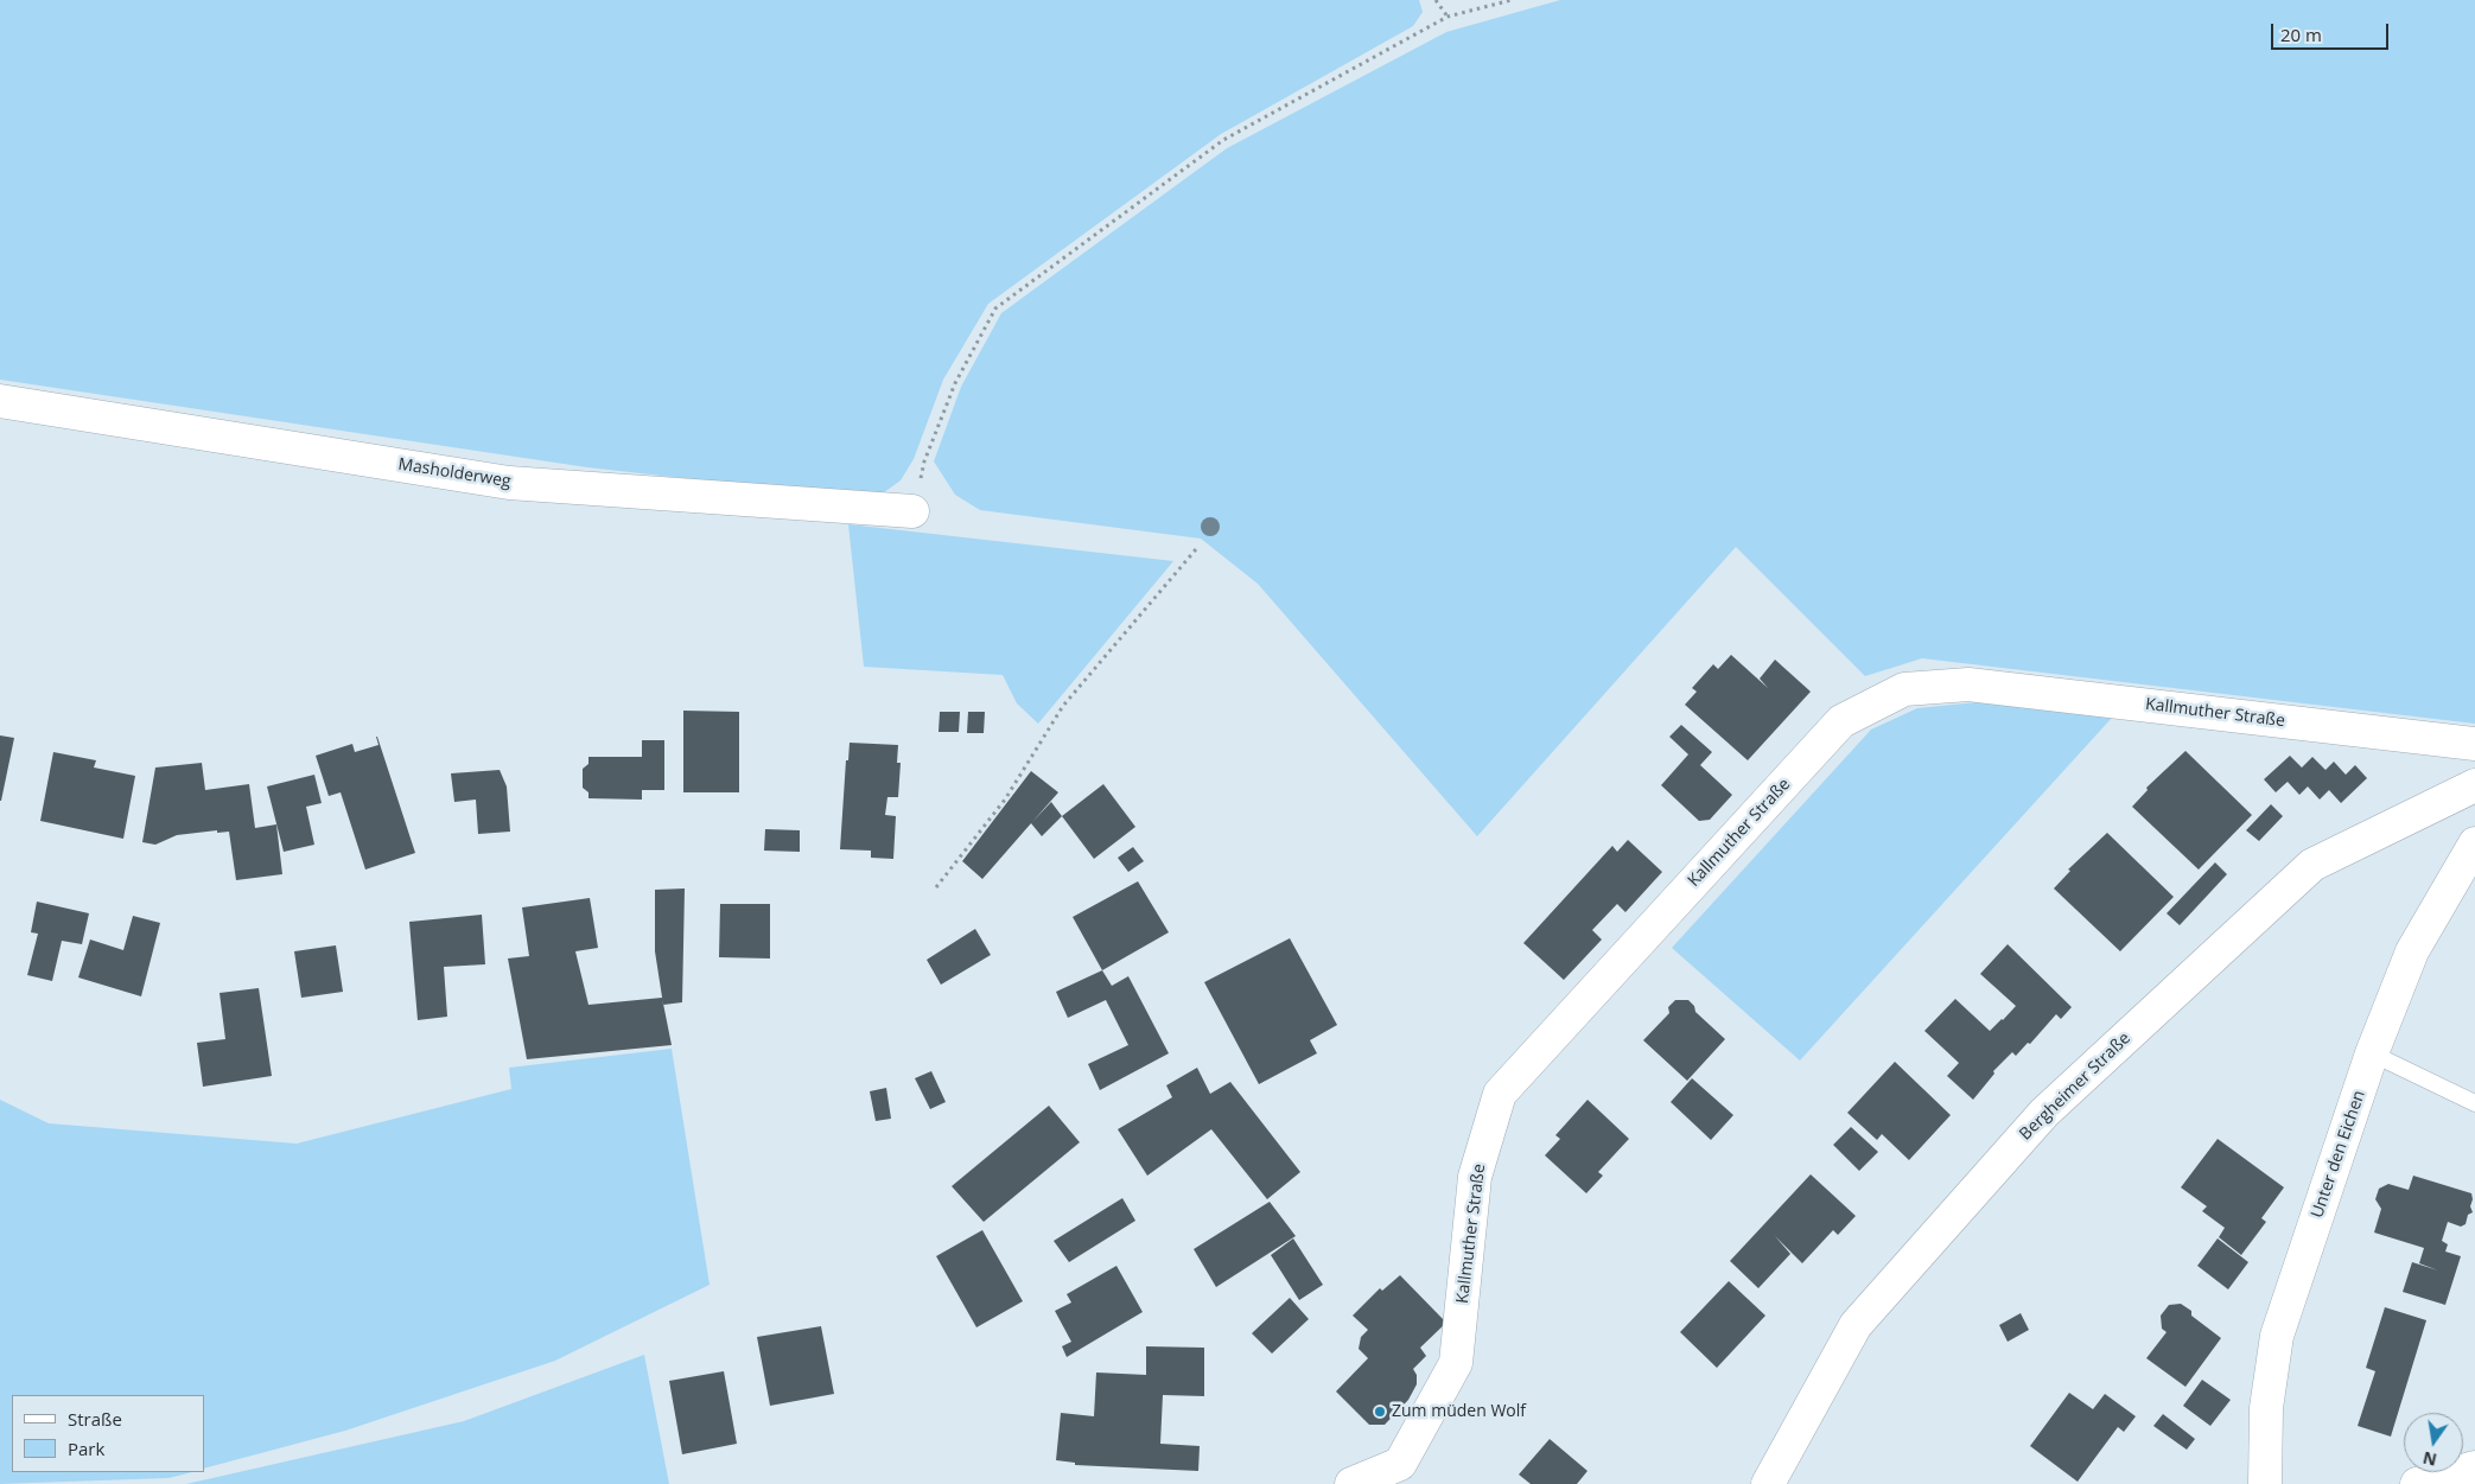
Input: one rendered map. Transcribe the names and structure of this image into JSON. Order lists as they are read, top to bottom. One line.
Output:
{"streets":{"street":["Masholderweg","Kallmuther Straße","Bergheimer Straße","Unter den Eichen"]},"places":["Zum müden Wolf"],"legend":["Straße","Park"],"scale_bar":"20 m","north":"bottom"}
